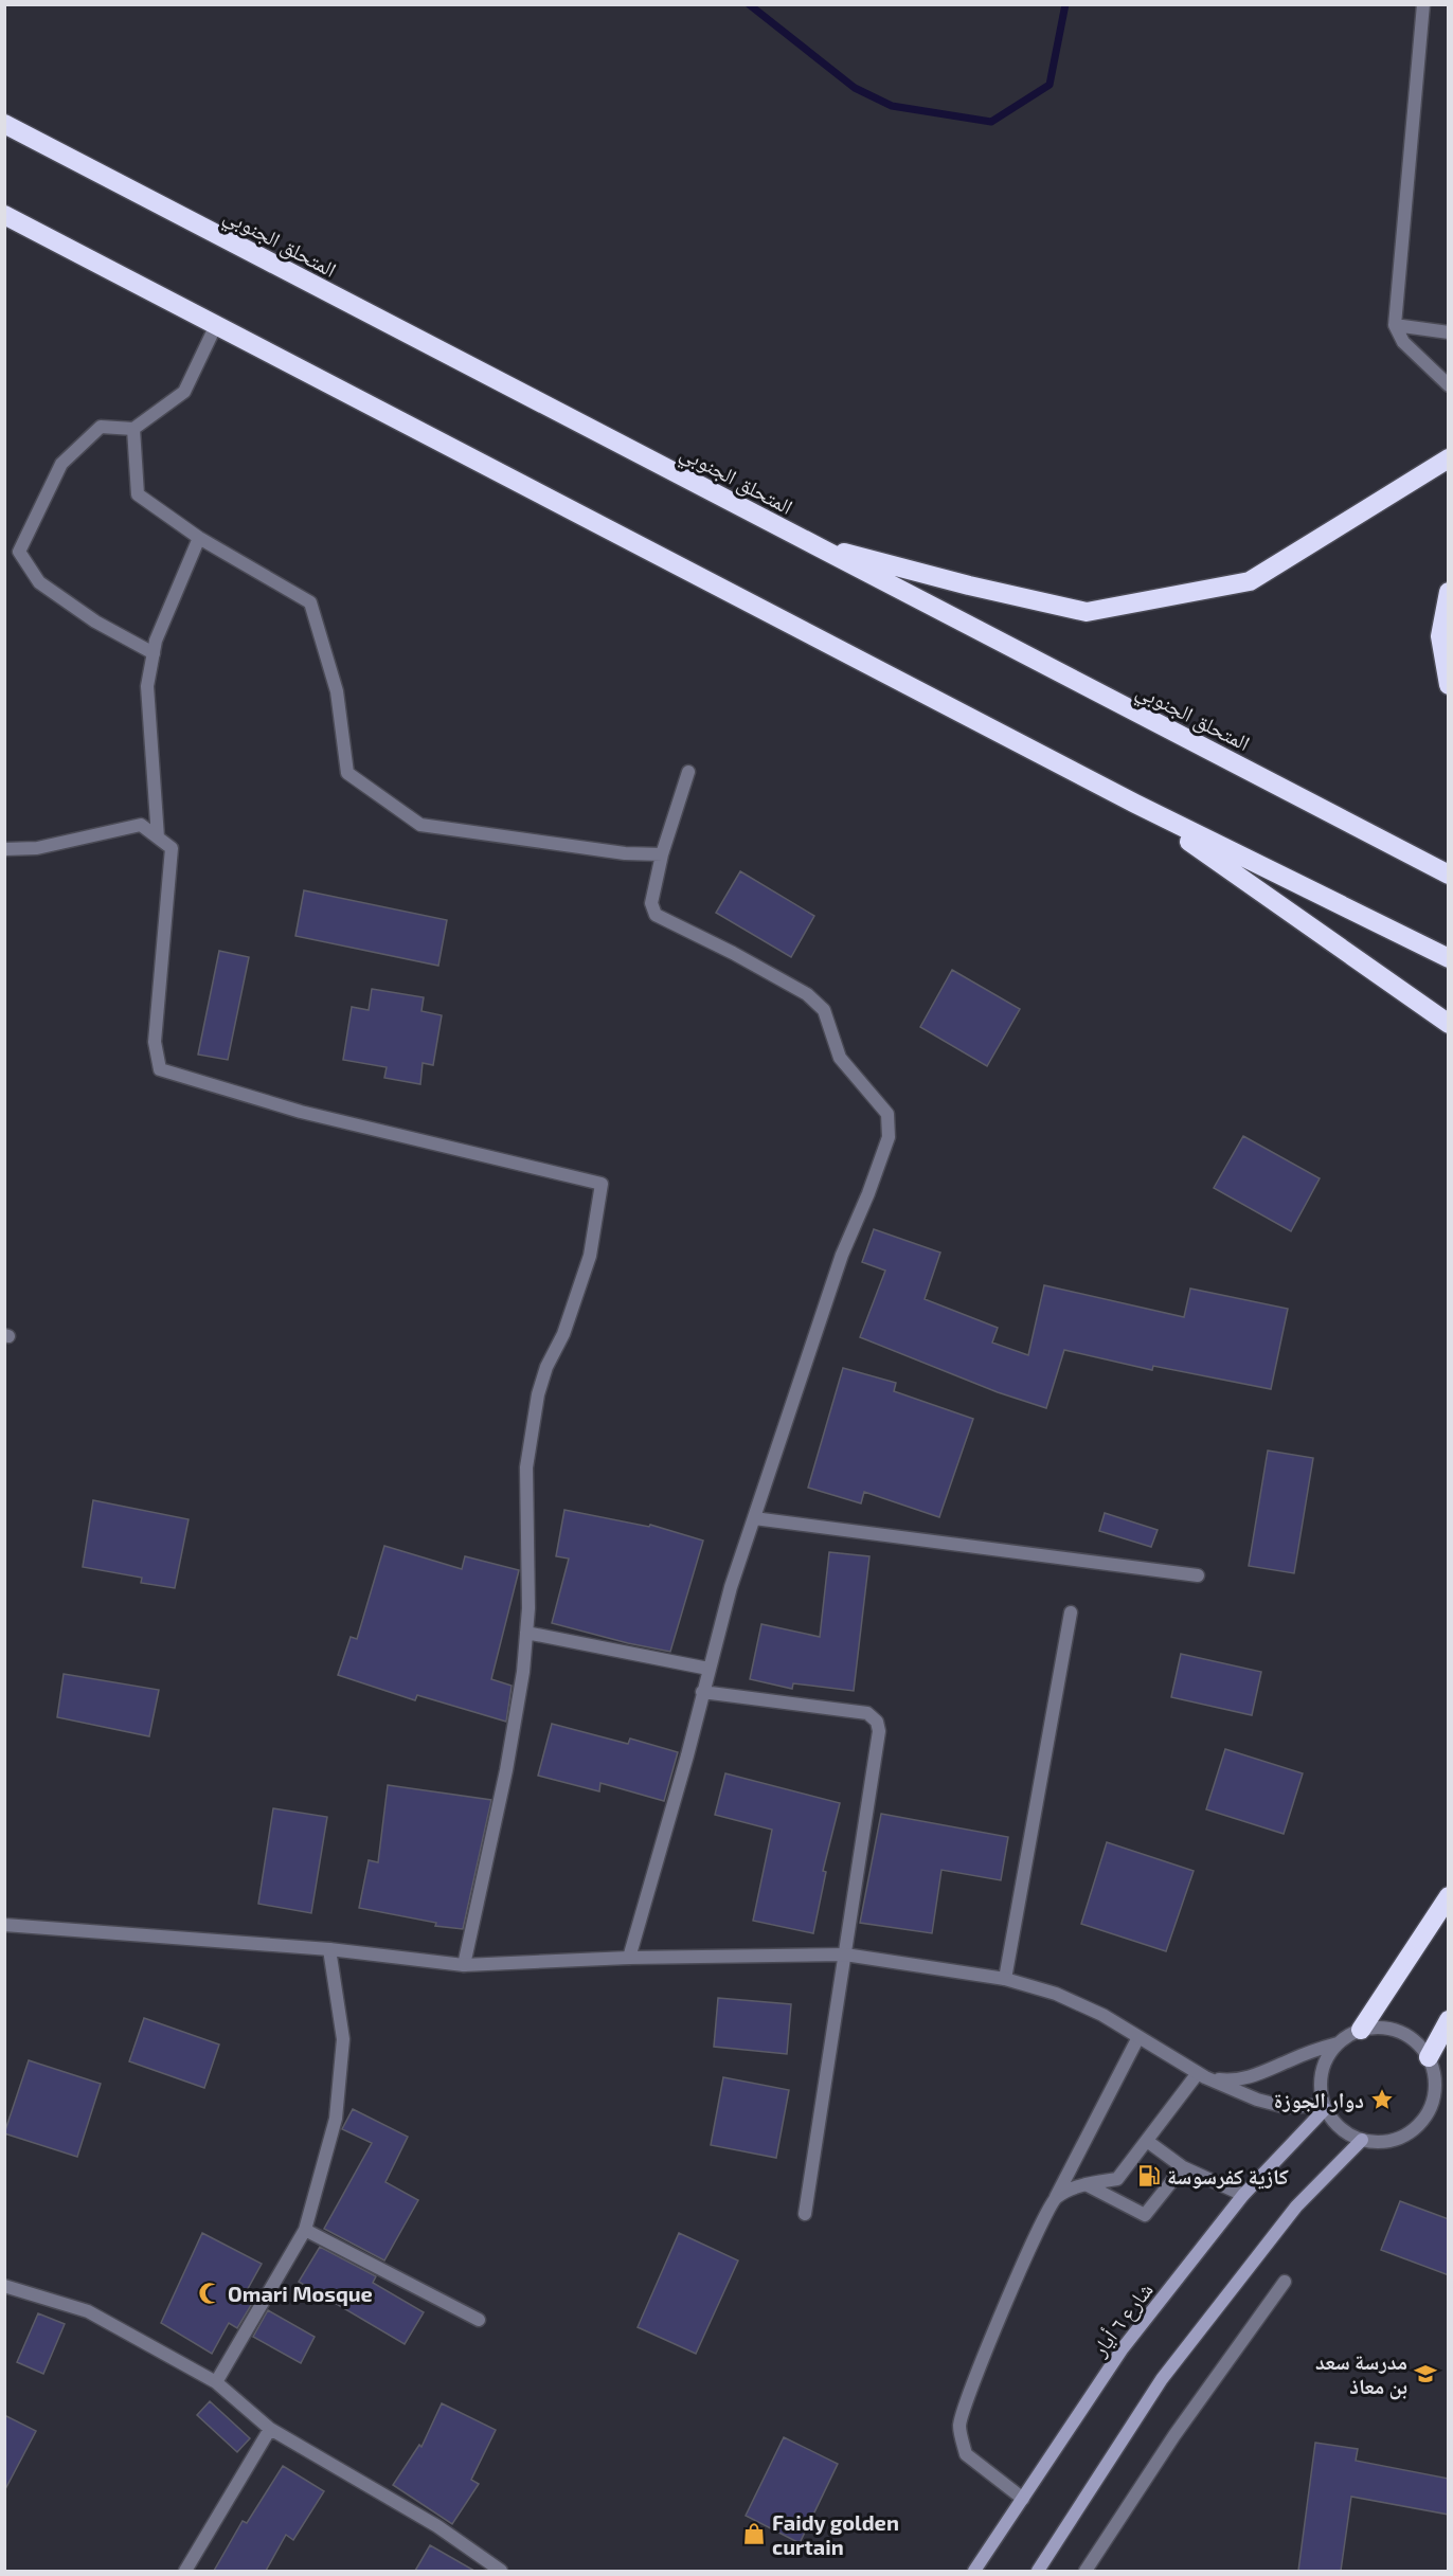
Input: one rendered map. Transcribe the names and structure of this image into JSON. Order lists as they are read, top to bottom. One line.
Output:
{"streets":{"highway":["المتحلق الجنوبي"],"main road":["شارع ٦ أيار"]},"places":{"place":["دوار الجوزة"],"fuel station":["كازية كفرسوسة"],"mosque":["Omari Mosque"],"school or university":["مدرسة سعد بن معاذ"],"shop":["Faidy golden curtain"]}}
